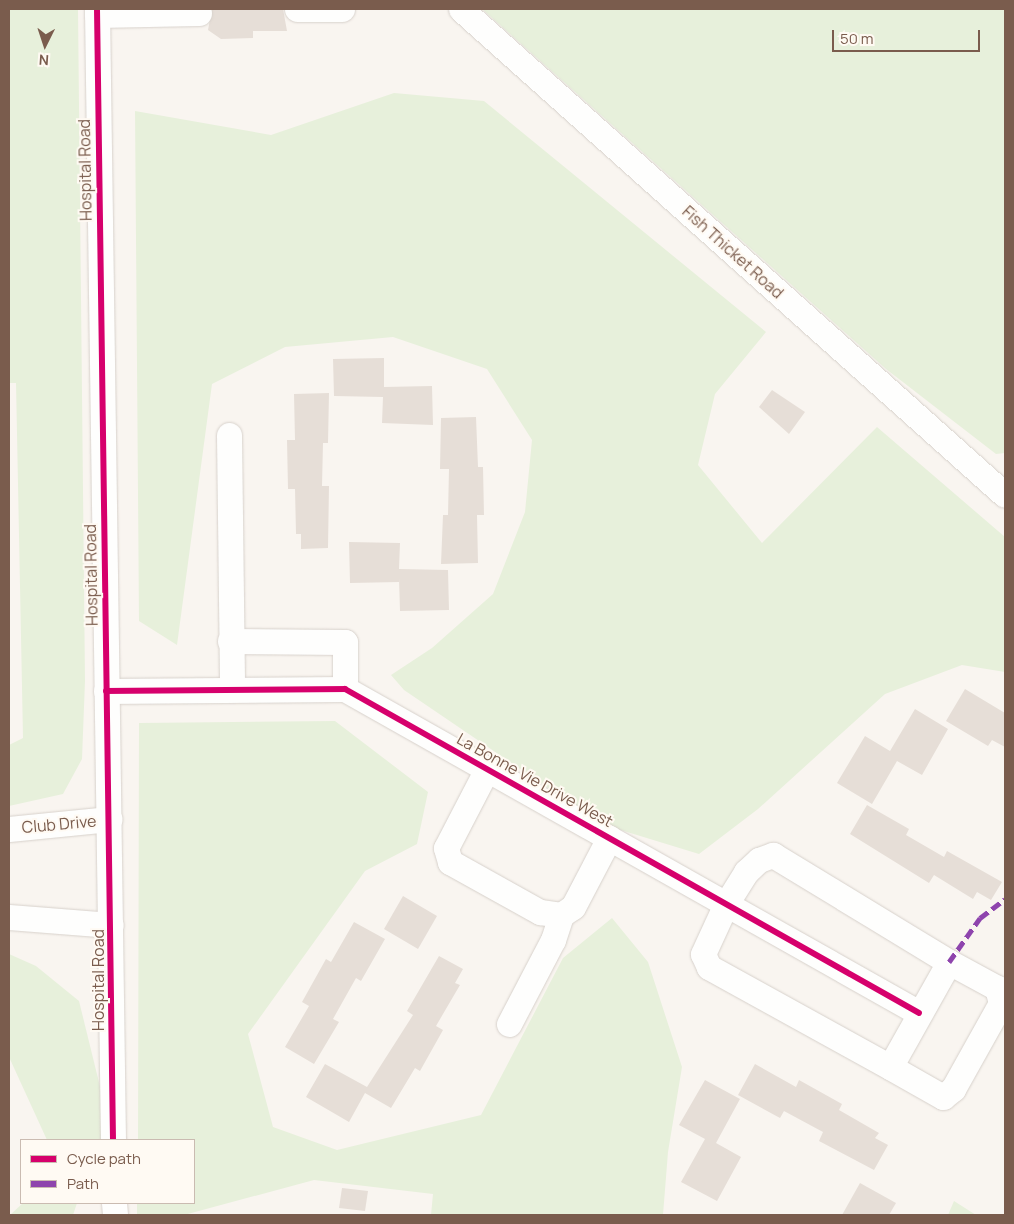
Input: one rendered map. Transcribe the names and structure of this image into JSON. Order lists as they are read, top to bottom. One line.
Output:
{"streets":{"street":["Hospital Road","Fish Thicket Road","La Bonne Vie Drive West","Club Drive"]},"crossings":[["Hospital Road","La Bonne Vie Drive West"],["Hospital Road","Club Drive"]],"legend":["Cycle path","Path"],"scale_bar":"50 m","north":"bottom"}
